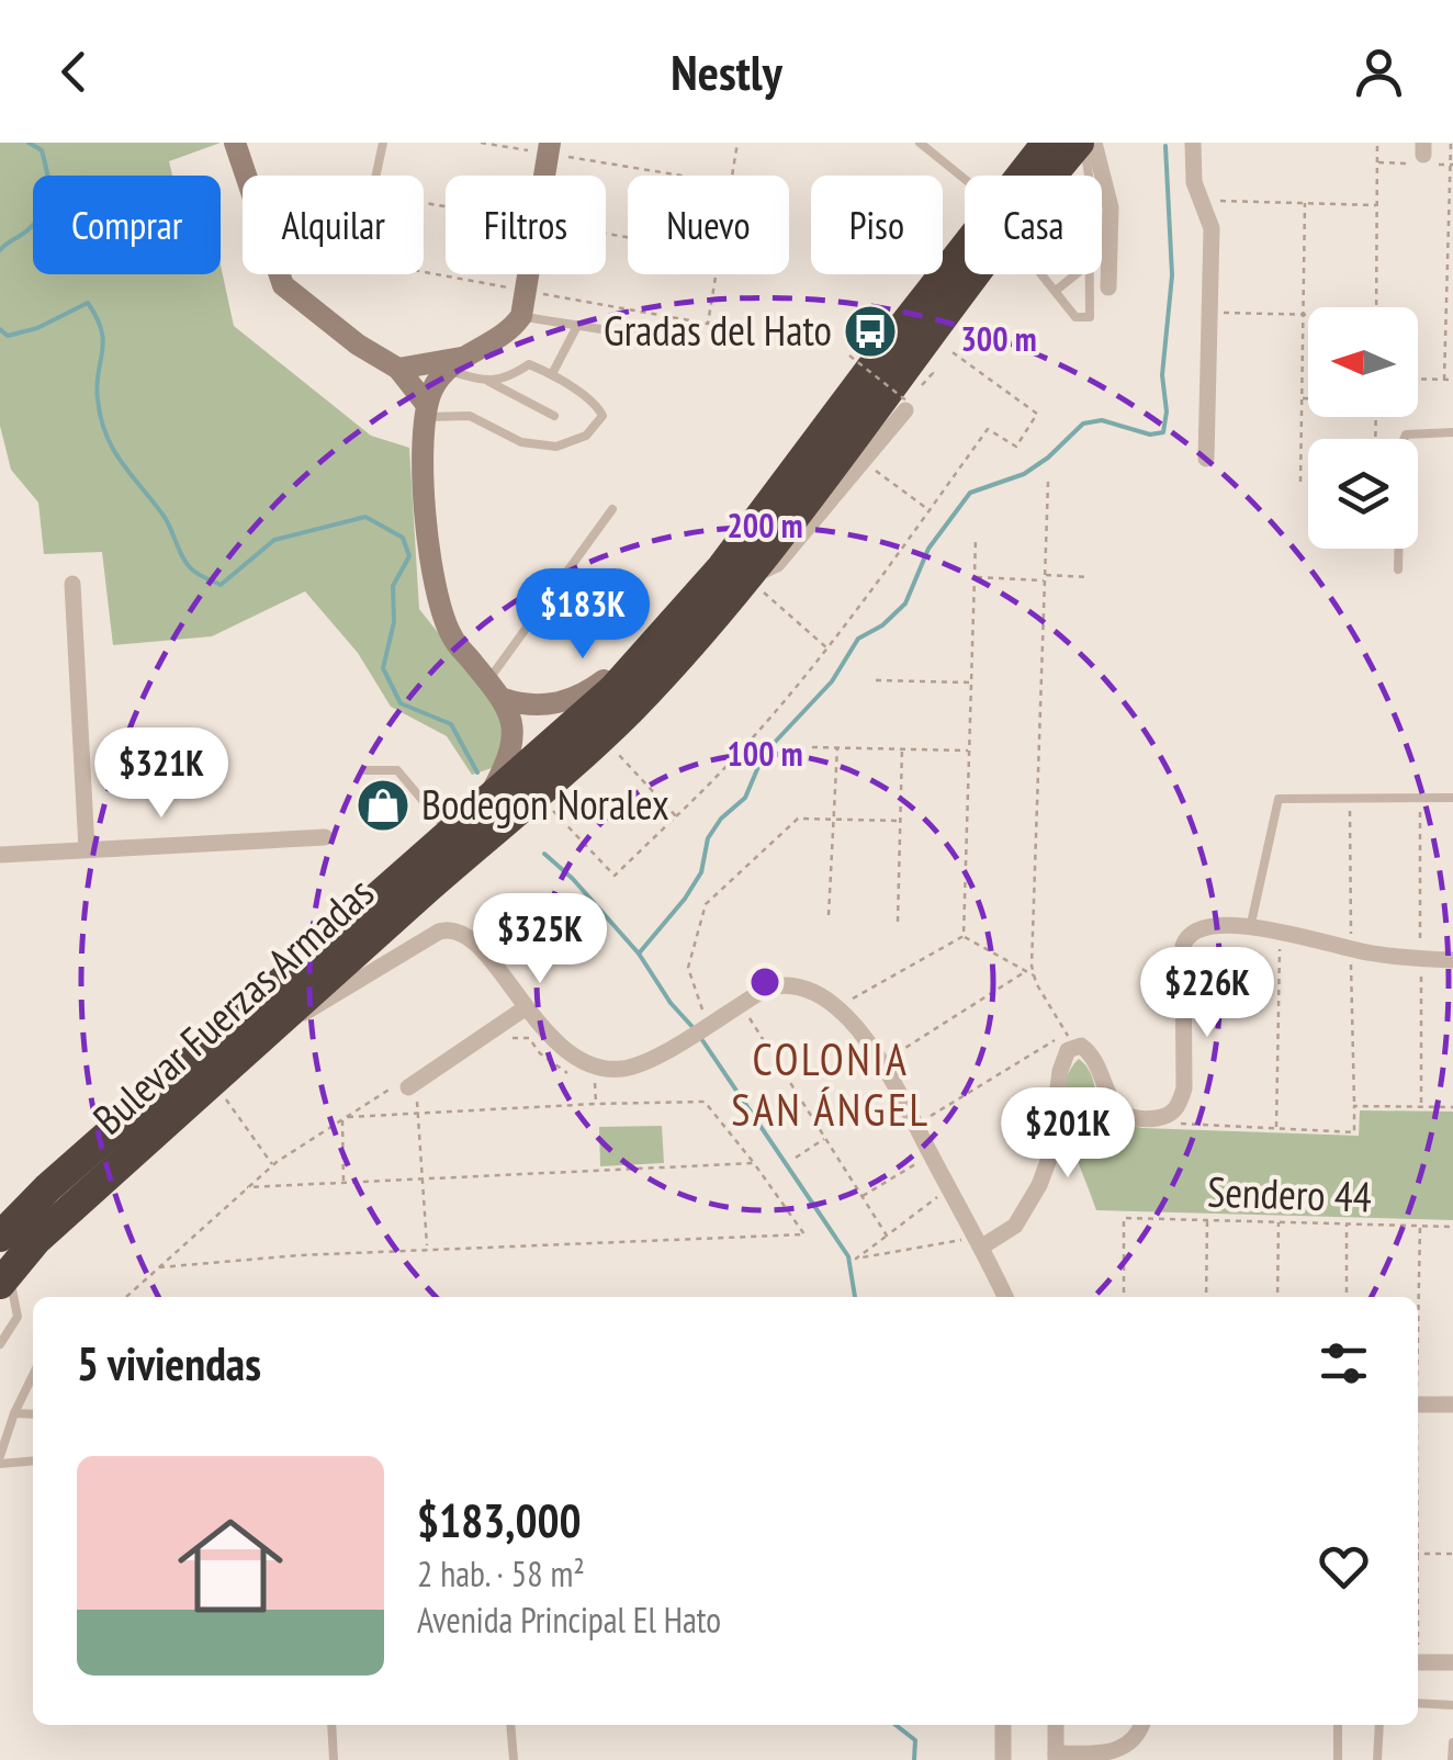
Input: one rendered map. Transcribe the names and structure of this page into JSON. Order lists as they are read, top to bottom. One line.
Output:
{"streets":{"highway":["Bulevar Fuerzas Armadas"],"path":["Sendero 44"]},"districts":["COLONIA SAN ÁNGEL"],"places":{"bus stop":["Gradas del Hato"],"shop":["Bodegon Noralex"]},"north":"left","page":{"header":"Nestly","chip":["Comprar","Alquilar","Filtros","Nuevo","Piso","Casa"],"price":["$183K","$321K","$325K","$226K","$201K"],"heading":"5 viviendas","list":[{"name":"$183,000","note":"2 hab. · 58 m² · Avenida Principal El Hato"}]},"rings":["300 m","200 m","100 m"]}
